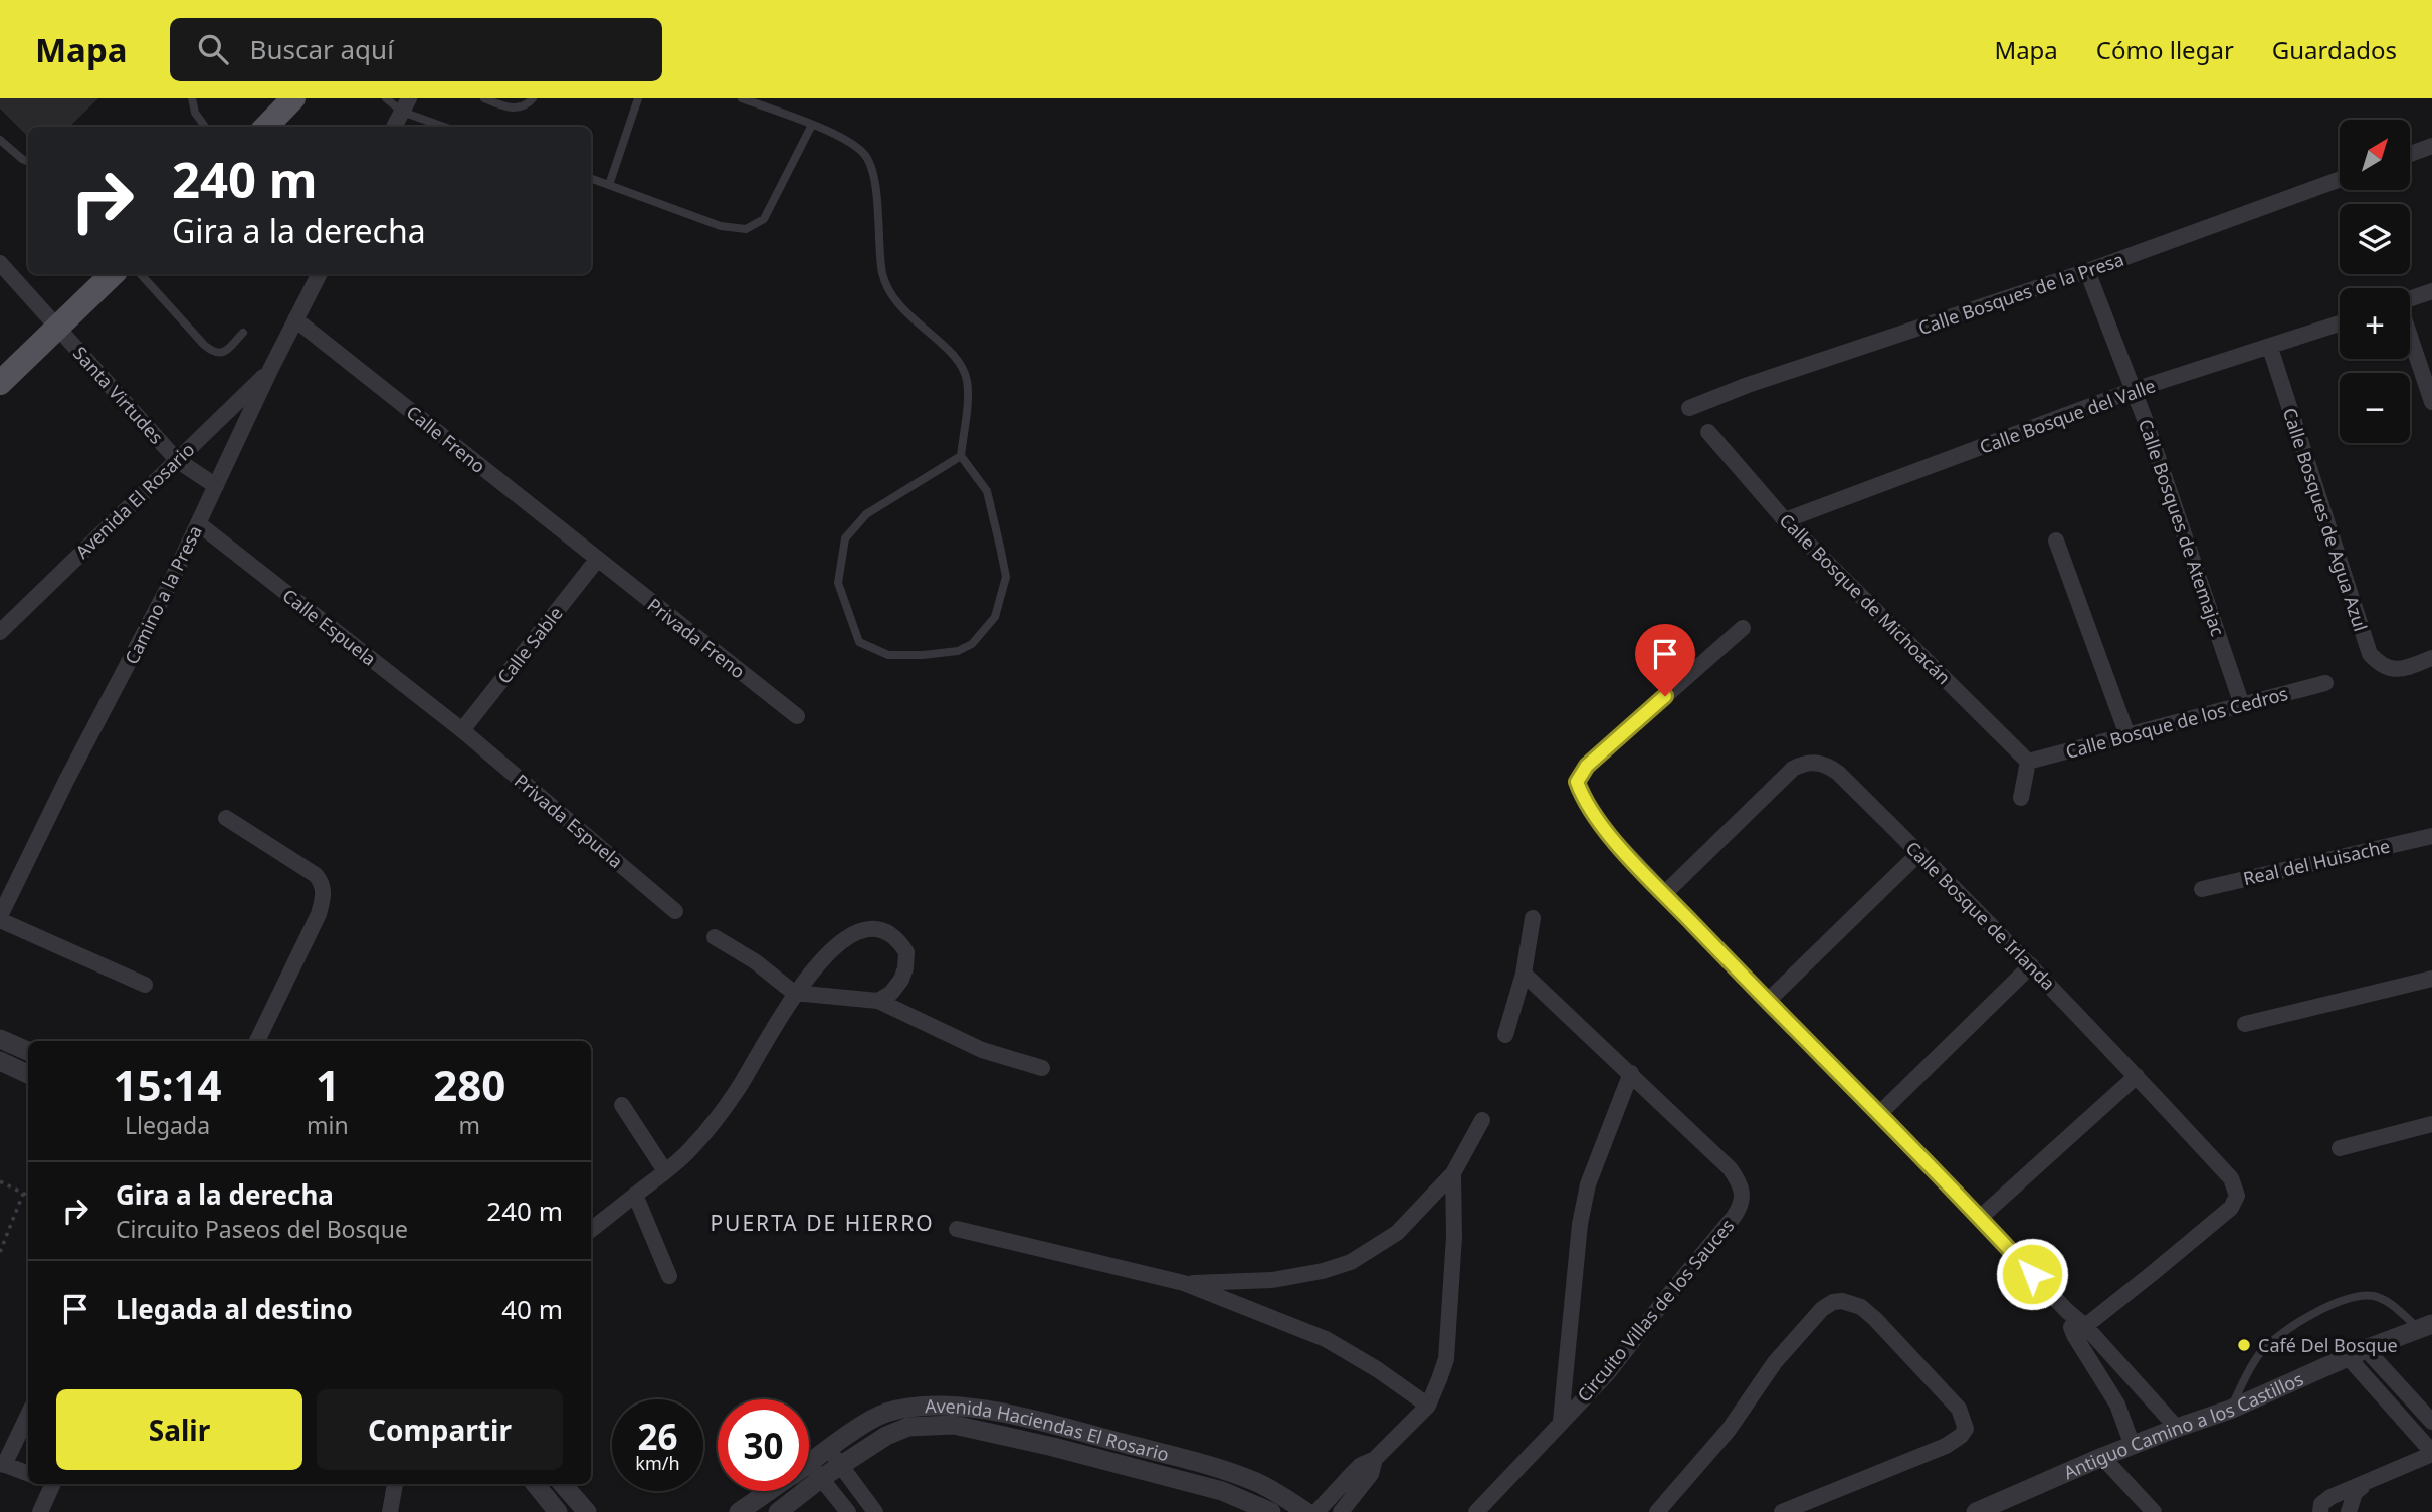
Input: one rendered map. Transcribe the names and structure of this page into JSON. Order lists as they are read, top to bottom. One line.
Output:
{"streets":{"street":["Calle Bosques de la Presa","Santa Virtudes","Calle Bosque del Valle","Calle Freno","Avenida El Rosario","Calle Bosques de Agua Azul","Calle Bosques de Atemajac","Camino a la Presa","Calle Bosque de Michoacán","Calle Espuela","Privada Freno","Calle Sable","Calle Bosque de los Cedros","Privada Espuela","Real del Huisache","Calle Bosque de Irlanda","Circuito Villas de los Sauces","Antiguo Camino a los Castillos","Avenida Haciendas El Rosario"]},"crossings":[["Calle Bosques de la Presa","Calle Bosques de Atemajac"],["Santa Virtudes","Avenida El Rosario"],["Santa Virtudes","Camino a la Presa"],["Calle Bosque del Valle","Calle Bosques de Agua Azul"],["Calle Bosque del Valle","Calle Bosques de Atemajac"],["Calle Bosque del Valle","Calle Bosque de Michoacán"],["Calle Freno","Camino a la Presa"],["Calle Freno","Privada Freno"],["Calle Freno","Calle Sable"],["Avenida El Rosario","Camino a la Presa"],["Calle Bosques de Atemajac","Calle Bosque de los Cedros"],["Camino a la Presa","Calle Espuela"],["Calle Bosque de Michoacán","Calle Bosque de los Cedros"],["Calle Espuela","Calle Sable"],["Calle Espuela","Privada Espuela"],["Privada Freno","Calle Sable"],["Calle Sable","Privada Espuela"]],"districts":["PUERTA DE HIERRO"],"places":["Café Del Bosque"],"north":"top right","page":{"header":"Mapa","search":"Buscar aquí","nav":["Mapa","Cómo llegar","Guardados"],"map_buttons":["+","−"],"turn":["240 m","Gira a la derecha"],"eta":["15:14","Llegada","1","min","280","m"],"list":[{"name":"Gira a la derecha","note":"Circuito Paseos del Bosque","value":"240 m"},{"name":"Llegada al destino","value":"40 m"}],"buttons":["Salir","Compartir"],"speed":"26 km/h","limit":"30"}}
